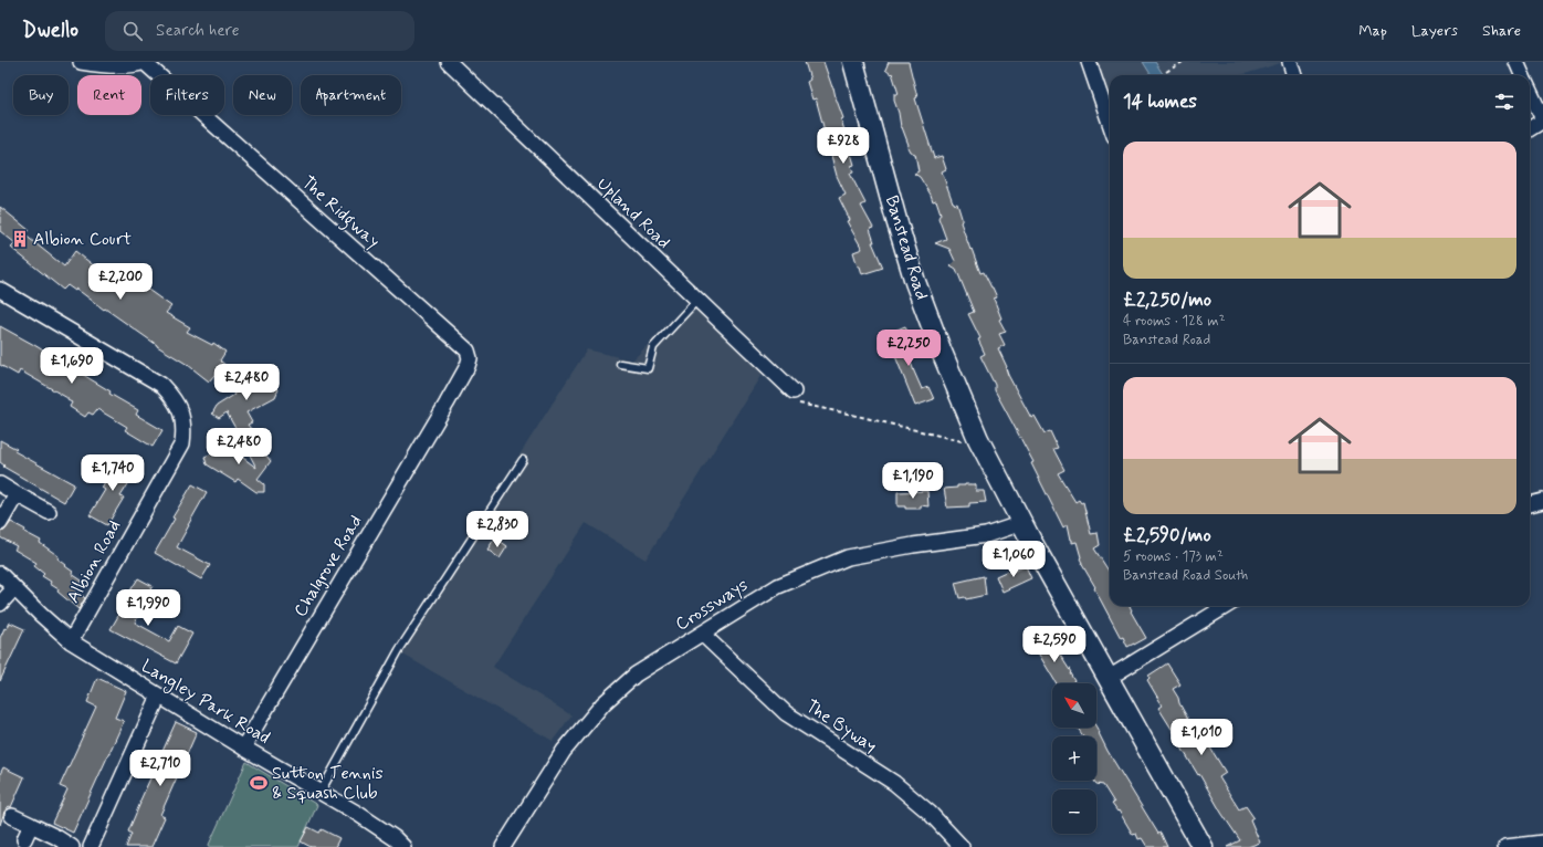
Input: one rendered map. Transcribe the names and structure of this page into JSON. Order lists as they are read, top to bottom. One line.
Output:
{"streets":{"street":["The Ridgway","Upland Road","Banstead Road","Albion Road","Chalgrove Road","Crossways","Langley Park Road","The Byway"]},"crossings":[["The Ridgway","Chalgrove Road"],["Banstead Road","Crossways"],["Albion Road","Langley Park Road"],["Chalgrove Road","Langley Park Road"],["Crossways","The Byway"]],"places":{"building":["Albion Court"],"sports":["Sutton Tennis & Squash Club"]},"north":"top left","page":{"header":"Dwello","search":"Search here","nav":["Map","Layers","Share"],"chip":["Buy","Rent","Filters","New","Apartment"],"heading":"14 homes","price":["£928","£2,200","£2,250","£1,690","£2,480","£2,480","£1,740","£1,190","£2,830","£1,060","£1,990","£2,590","£1,010","£2,710"],"list":[{"name":"£2,250/mo","note":"4 rooms · 128 m² · Banstead Road"},{"name":"£2,590/mo","note":"5 rooms · 173 m² · Banstead Road South"}],"map_buttons":["+","−"]}}
